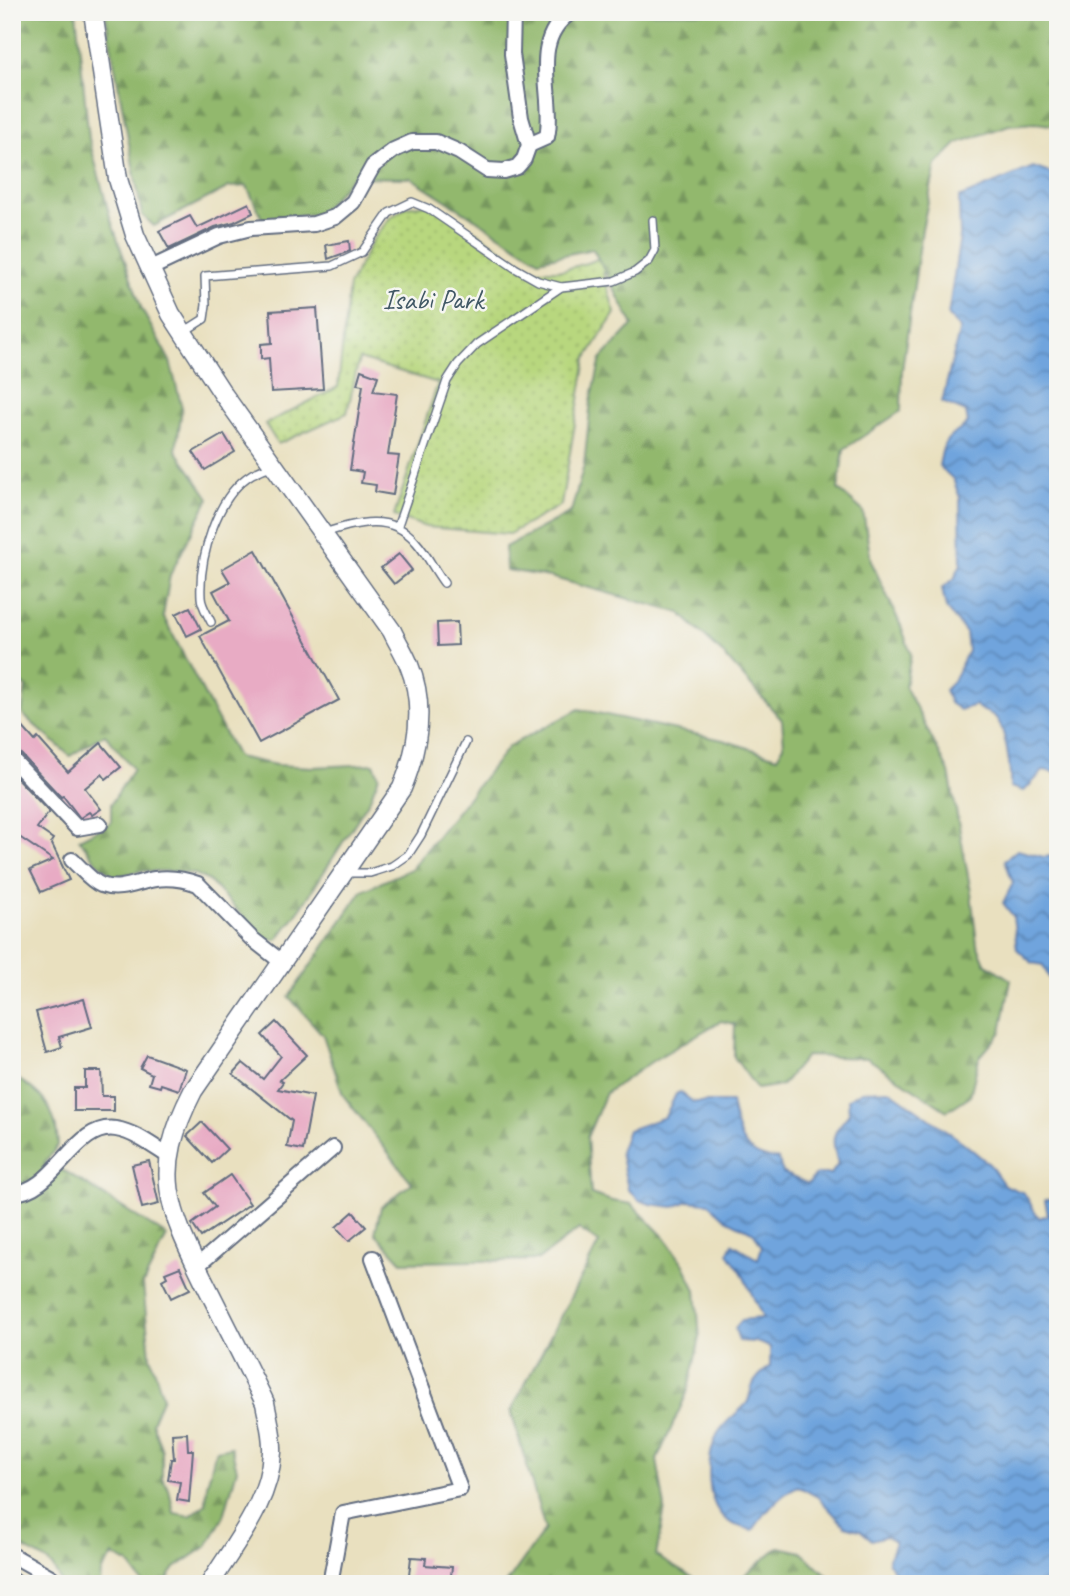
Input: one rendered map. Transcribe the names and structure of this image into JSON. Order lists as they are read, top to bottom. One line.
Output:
{"parks":["Isabi Park"]}
